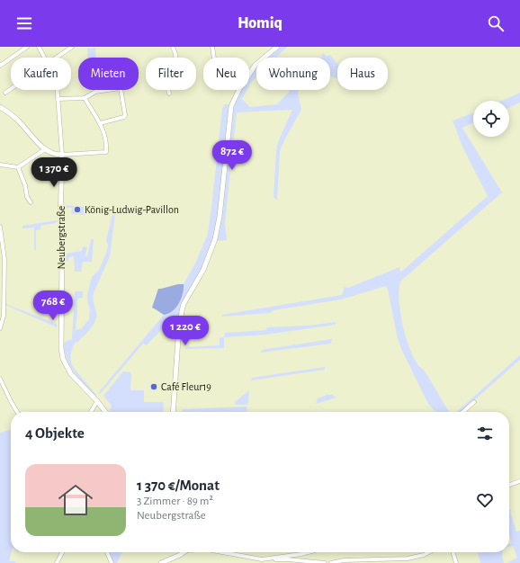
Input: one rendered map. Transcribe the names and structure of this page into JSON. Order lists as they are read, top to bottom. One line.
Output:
{"streets":{"street":["Neubergstraße"]},"places":["König-Ludwig-Pavillon","Café Fleur19"],"page":{"header":"Homiq","chip":["Kaufen","Mieten","Filter","Neu","Wohnung","Haus"],"price":["872 €","1 370 €","768 €","1 220 €"],"heading":"4 Objekte","list":[{"name":"1 370 €/Monat","note":"3 Zimmer · 89 m² · Neubergstraße"}]}}
